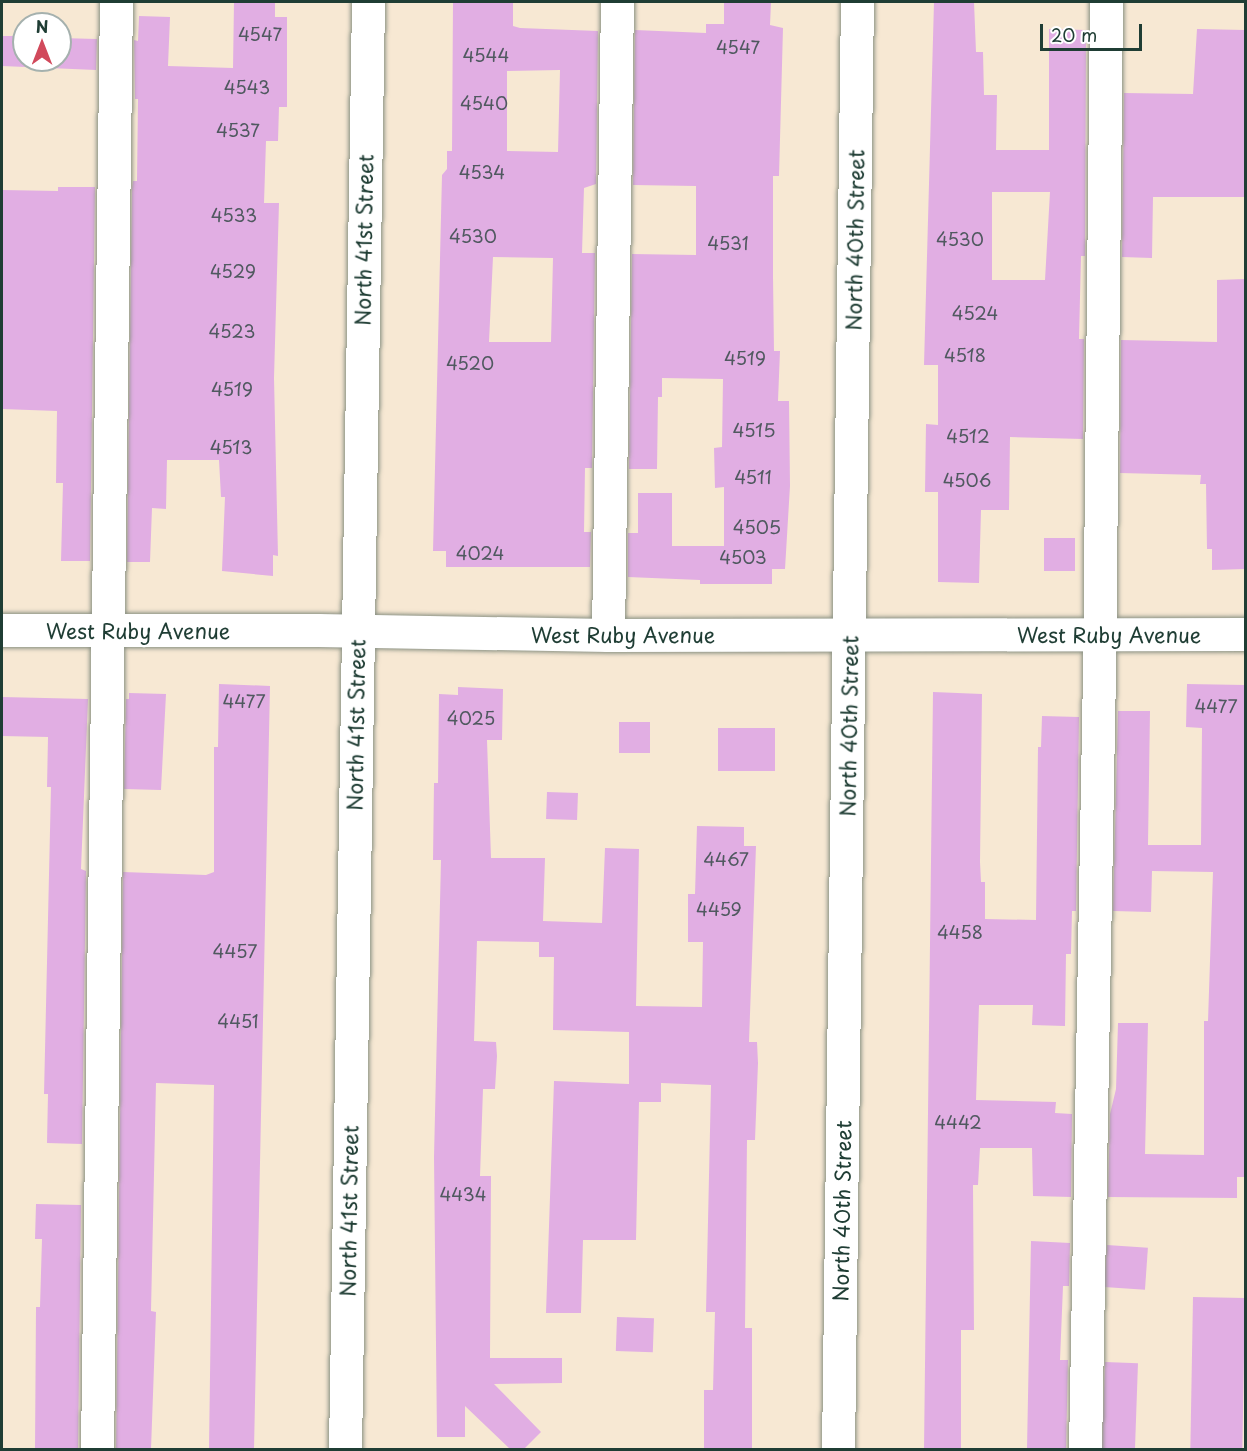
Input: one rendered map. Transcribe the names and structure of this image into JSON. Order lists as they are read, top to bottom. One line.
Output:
{"streets":{"street":["North 41st Street","North 40th Street","West Ruby Avenue"]},"crossings":[["North 41st Street","West Ruby Avenue"],["North 40th Street","West Ruby Avenue"]],"house_numbers":["4547","4547","4544","4543","4540","4537","4534","4533","4530","4530","4531","4529","4524","4523","4518","4519","4520","4519","4515","4512","4513","4511","4506","4505","4024","4503","4477","4477","4025","4467","4459","4458","4457","4451","4442","4434"],"scale_bar":"20 m","north":"top"}
